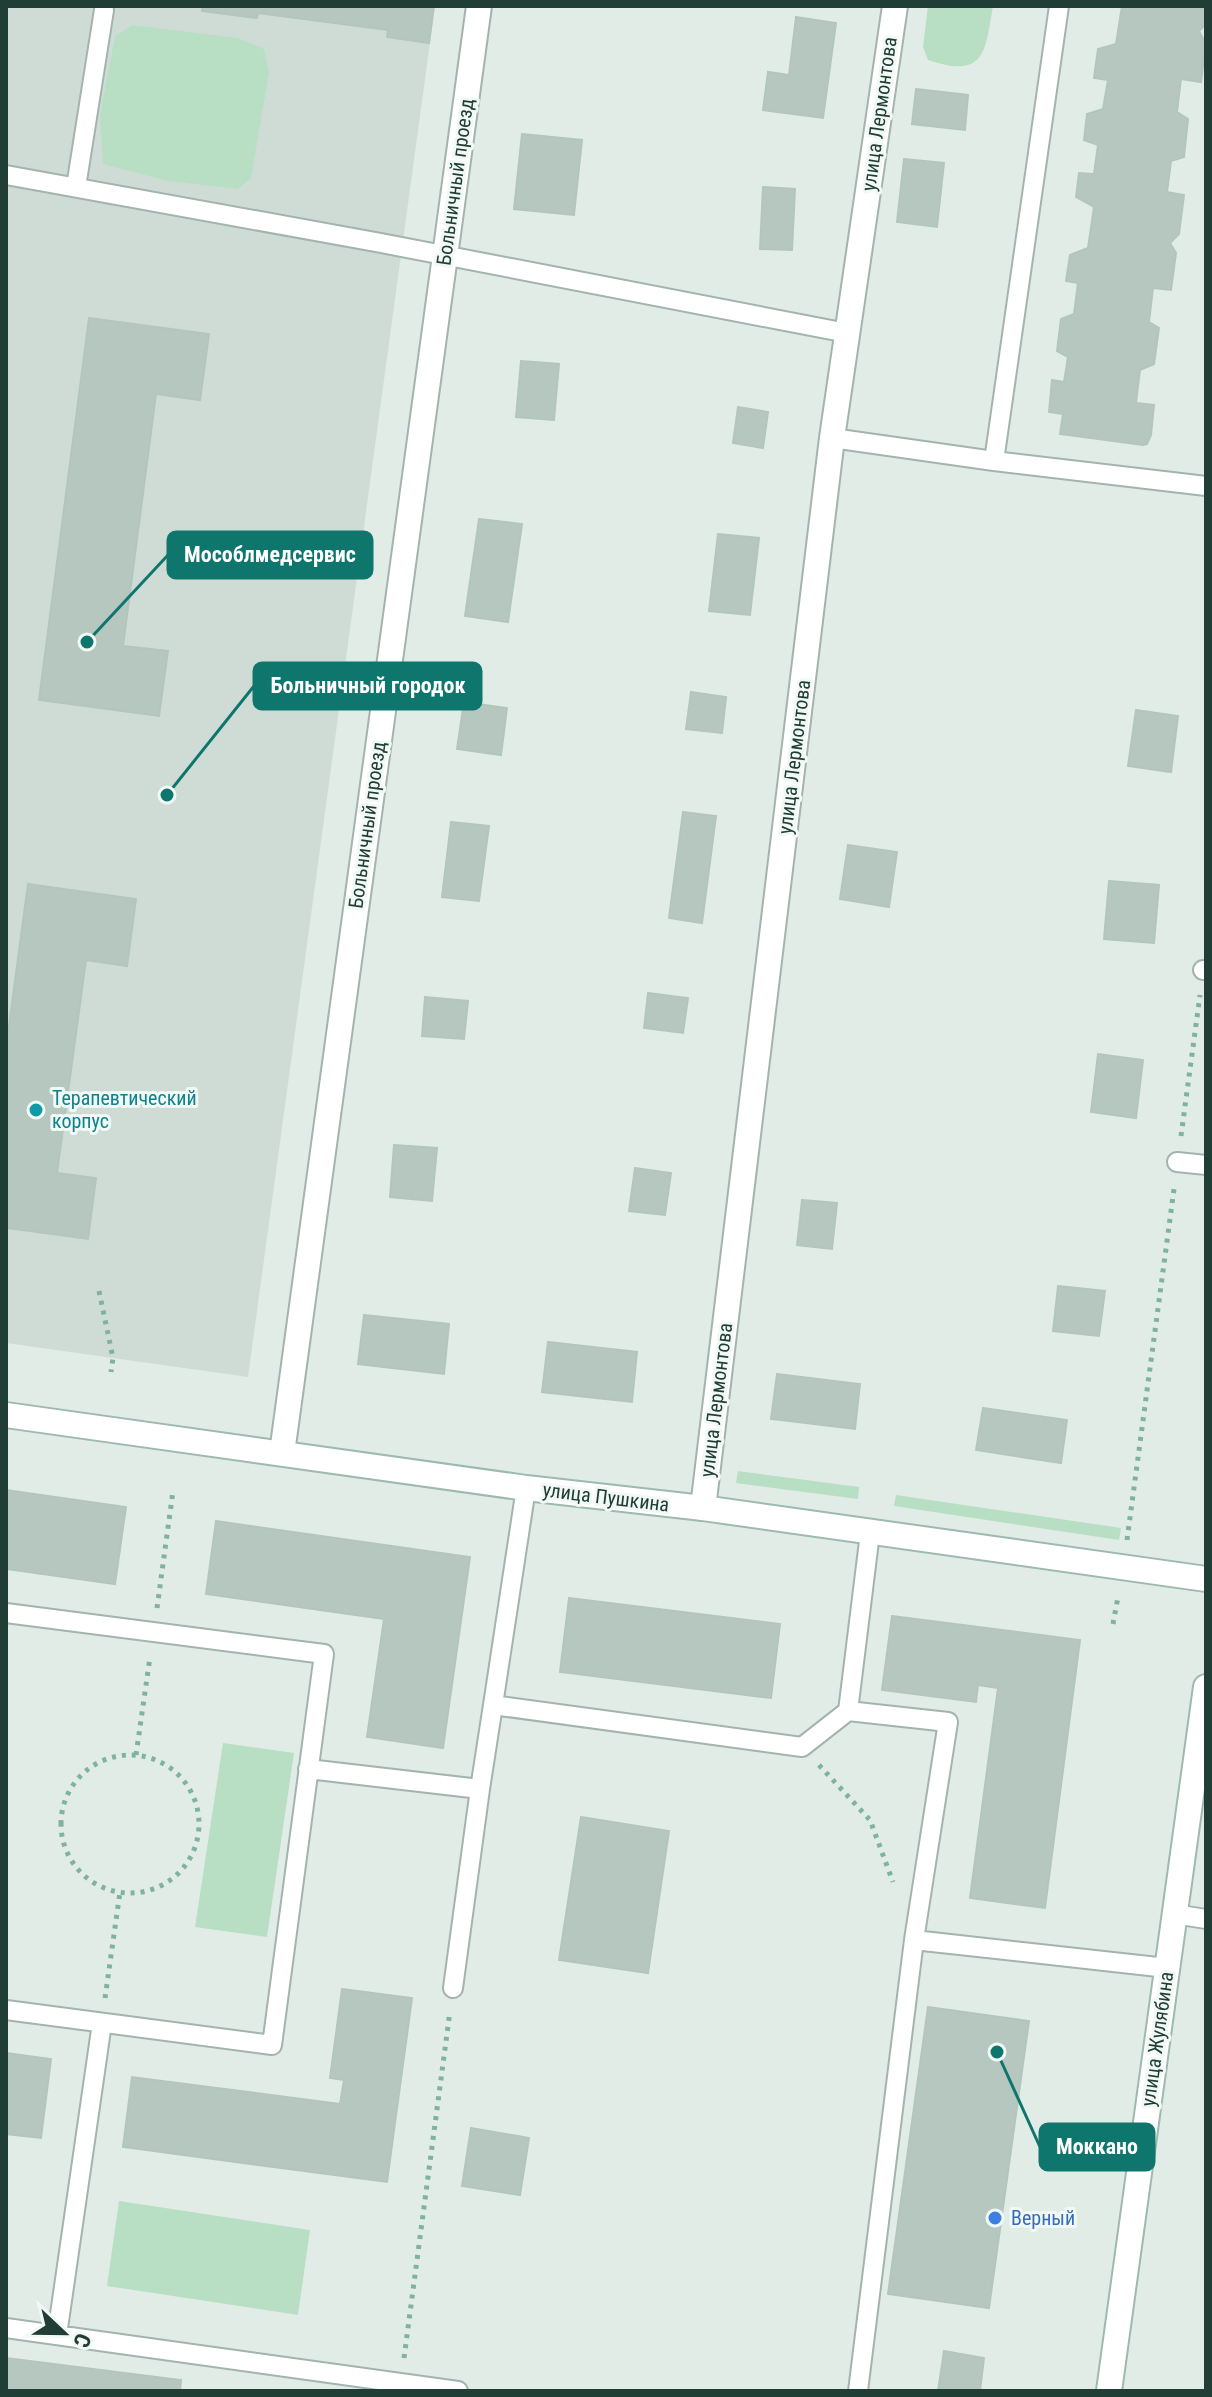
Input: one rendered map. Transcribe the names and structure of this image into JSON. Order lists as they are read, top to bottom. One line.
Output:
{"streets":{"street":["улица Лермонтова","Больничный проезд","улица Пушкина","улица Жулябина"]},"crossings":[["улица Лермонтова","улица Пушкина"],["Больничный проезд","улица Пушкина"]],"places":["Мособлмедсервис","Больничный городок","Терапевтический корпус","Моккано","Верный"],"north":"right"}
